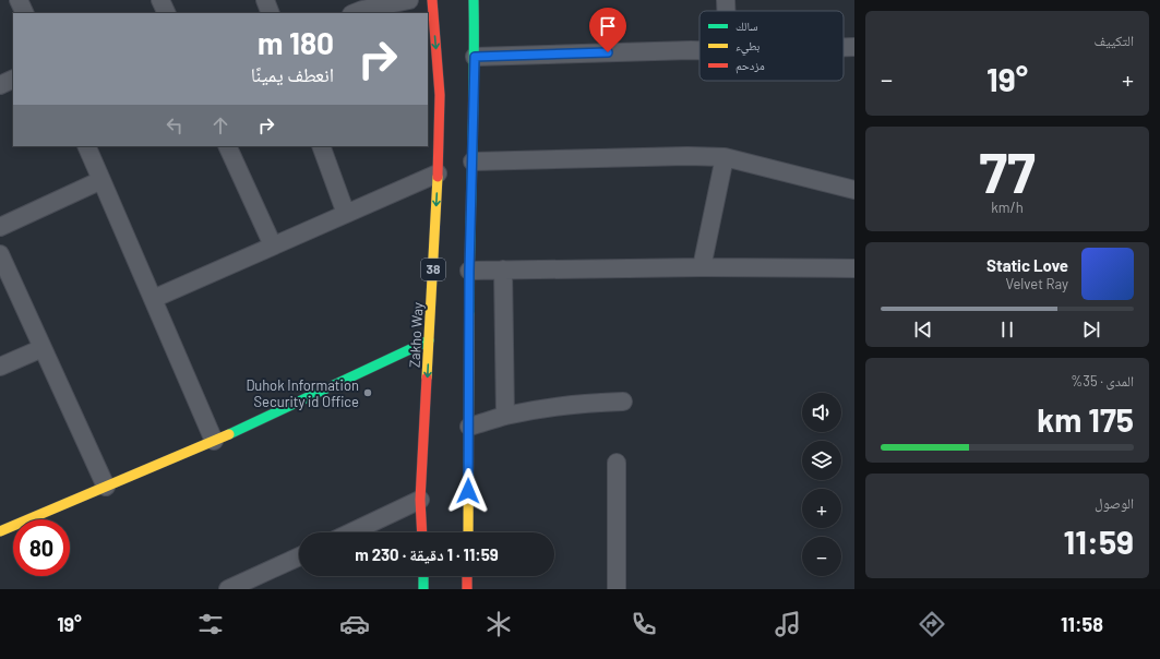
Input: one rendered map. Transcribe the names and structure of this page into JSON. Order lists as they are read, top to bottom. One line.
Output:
{"streets":{"main road":["38","Zakho Way"]},"places":["Duhok Information Security id Office"],"legend":["سالك","بطيء","مزدحم"],"page":{"tile":["التكييف",["77","km/h"],["المدى · 35%","175 km"],["الوصول","11:59"]],"turn":["180 m","انعطف يمينًا"],"heat":["−","19°","+"],"song":["Static Love","Velvet Ray"],"map_buttons":["+","−"],"limit":"80","trip":"11:59 · 1 دقيقة · 230 m","tabs":["11:58","19°"]}}
